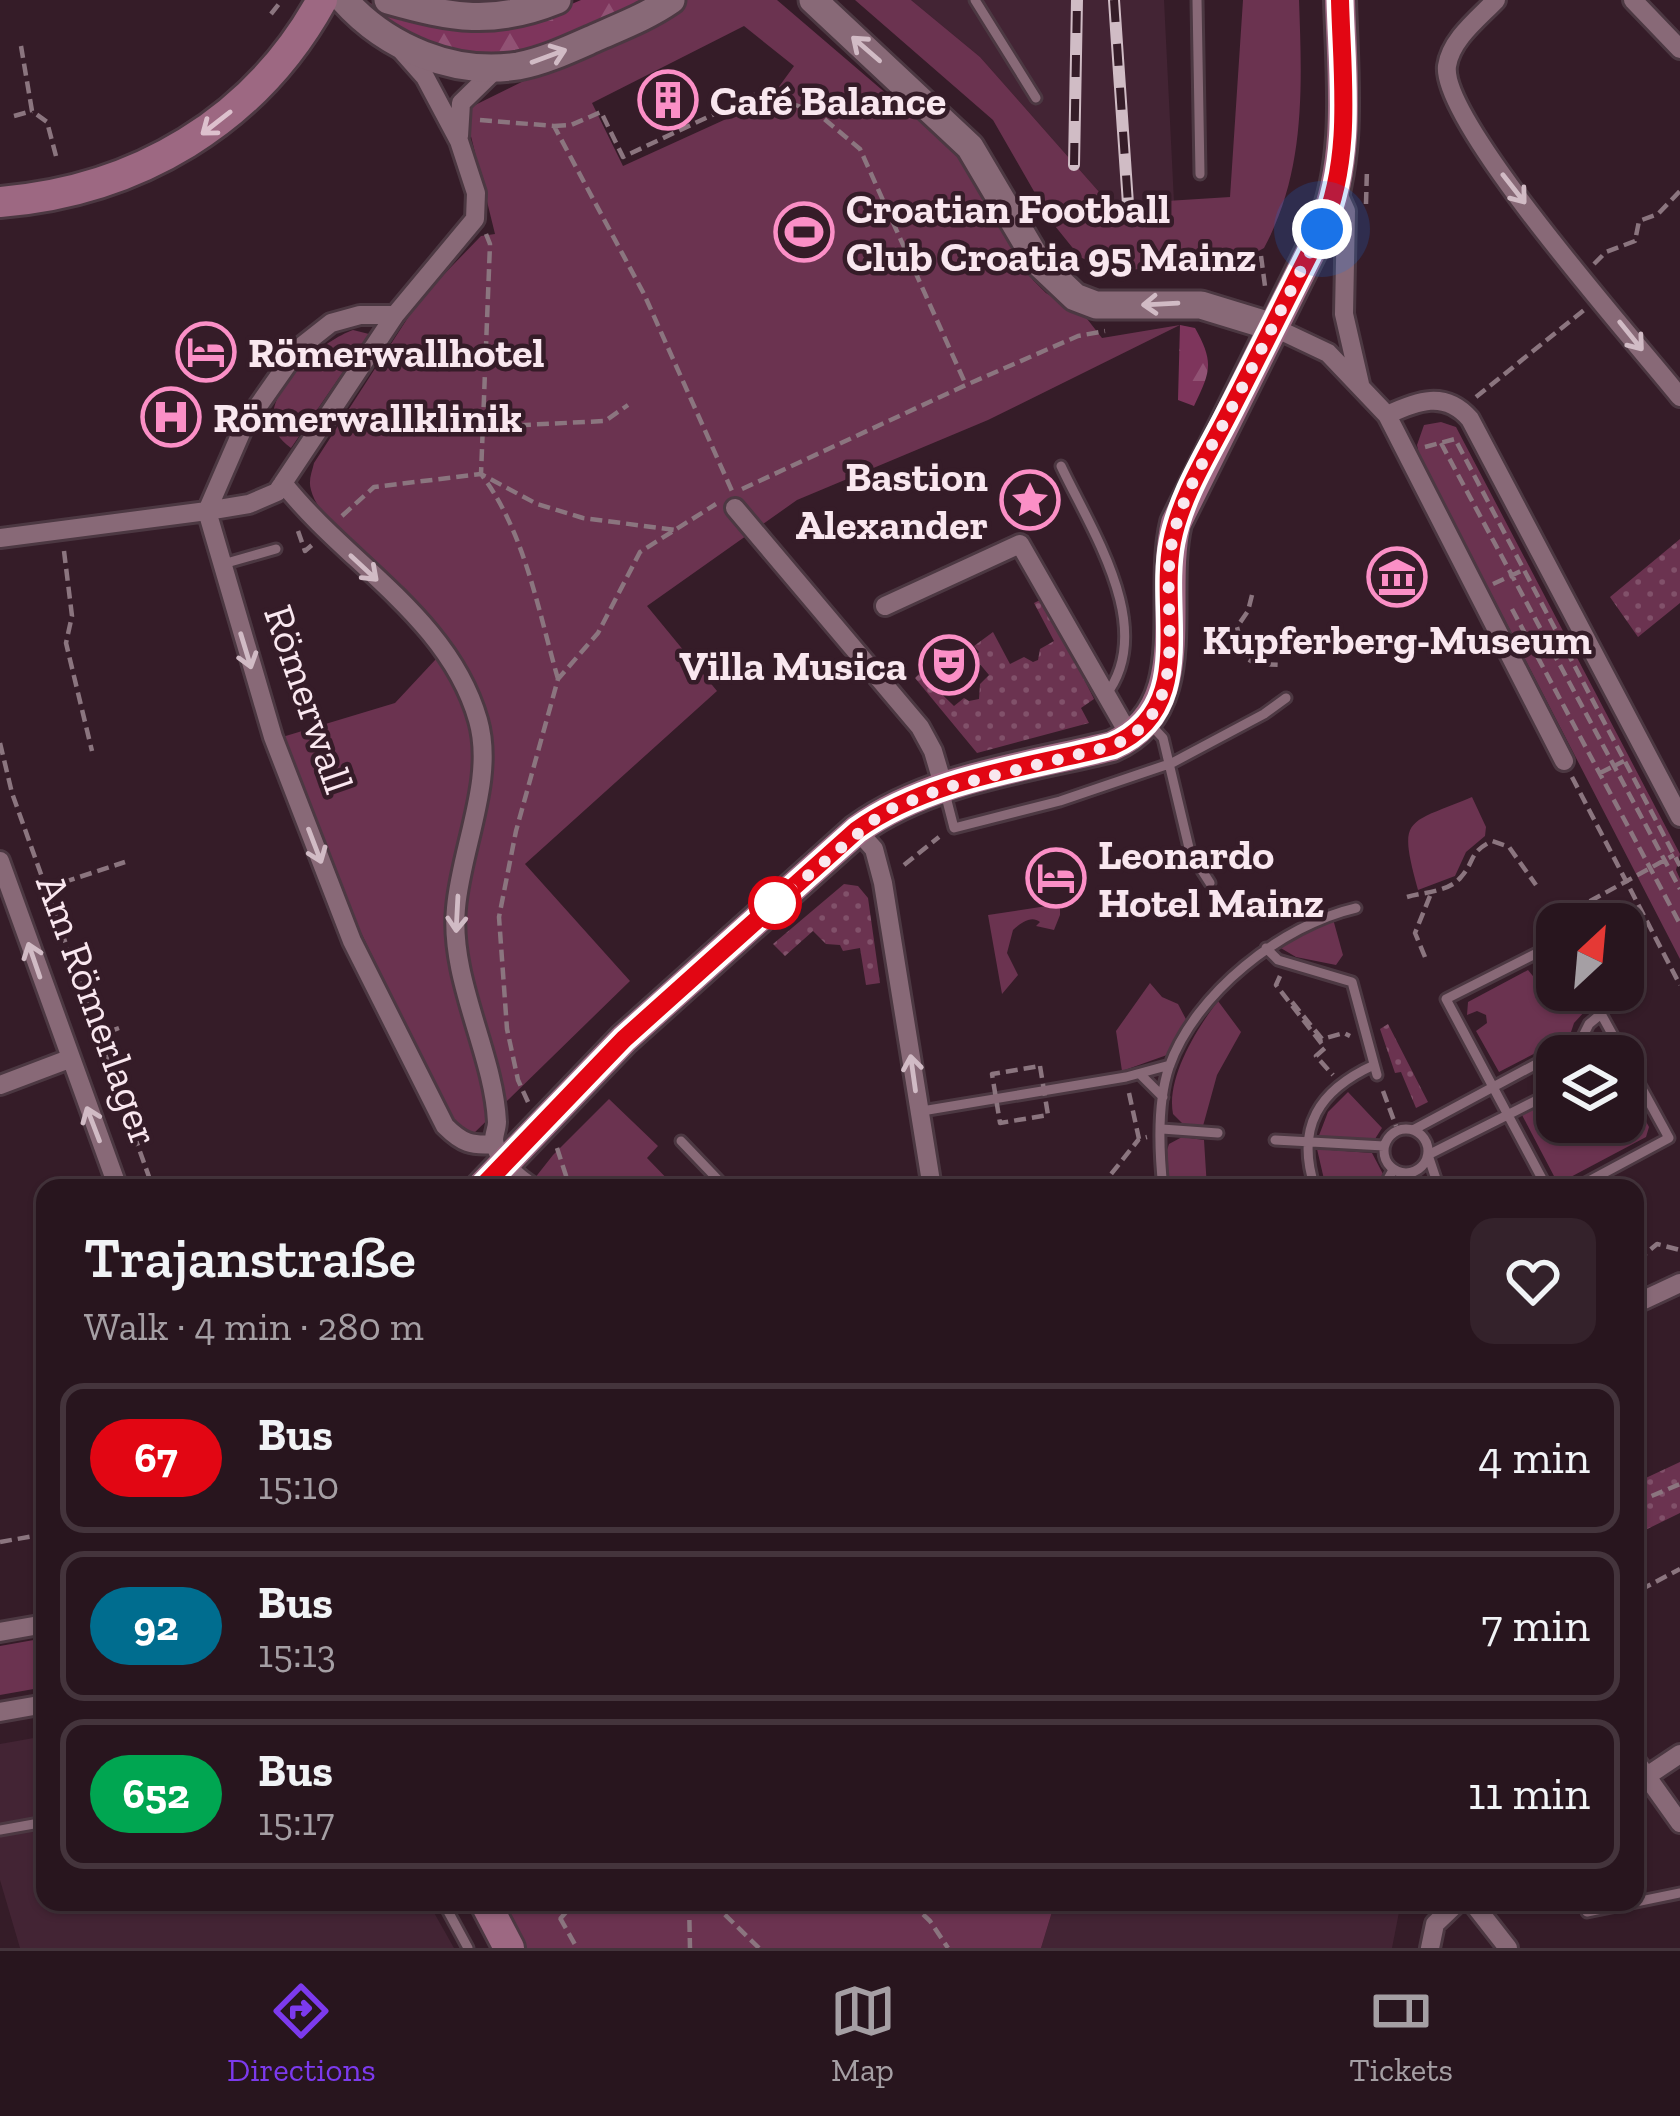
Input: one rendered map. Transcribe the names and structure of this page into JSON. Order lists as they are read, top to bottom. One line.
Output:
{"streets":{"street":["Römerwall","Am Römerlager"]},"one_way":["Am Römerlager"],"places":{"building":["Café Balance"],"sports":["Croatian Football Club Croatia 95 Mainz"],"hotel":["Römerwallhotel","Leonardo Hotel Mainz"],"hospital":["Römerwallklinik"],"place":["Bastion Alexander"],"museum":["Kupferberg-Museum"],"theatre":["Villa Musica"]},"lines":["bus line 67"],"north":"top right","page":{"heading":["Trajanstraße","Walk · 4 min · 280 m"],"list":[{"mark":"67","name":"Bus","note":"15:10","value":"4 min"},{"mark":"92","name":"Bus","note":"15:13","value":"7 min"},{"mark":"652","name":"Bus","note":"15:17","value":"11 min"}],"tabs":["Directions","Map","Tickets"]}}
